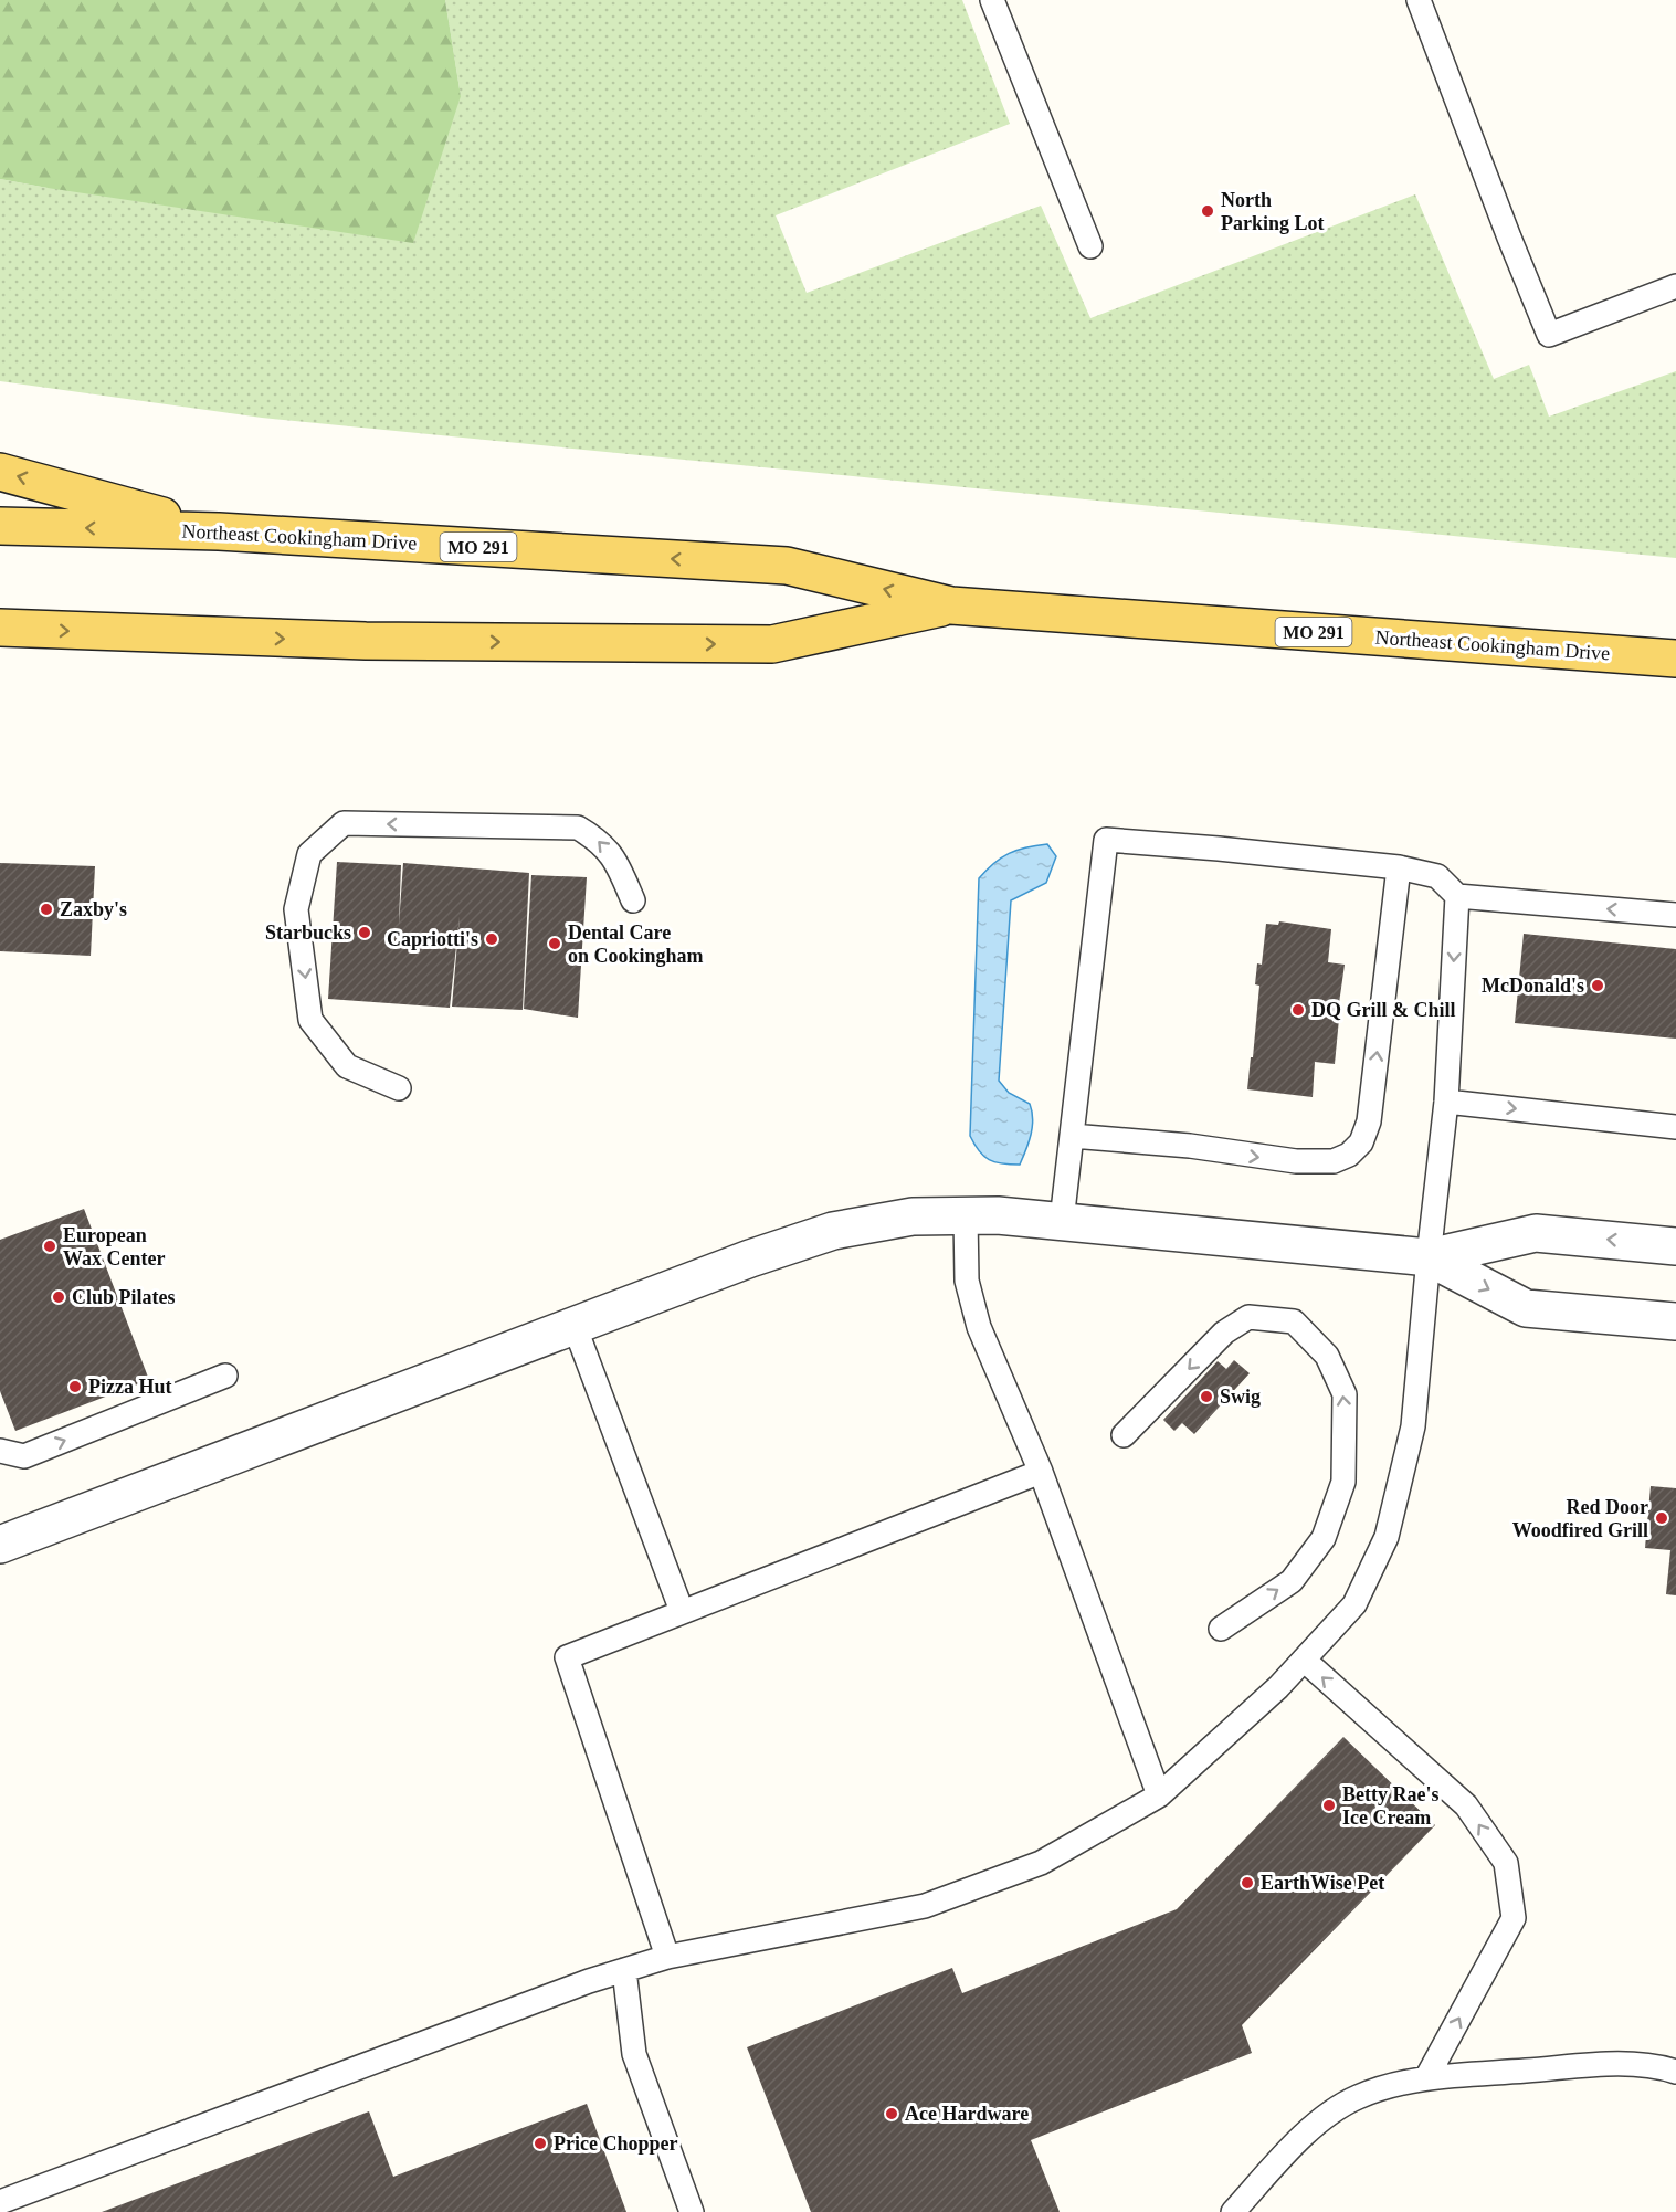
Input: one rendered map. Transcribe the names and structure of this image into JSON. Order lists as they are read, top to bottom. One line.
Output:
{"streets":{"main road":["Northeast Cookingham Drive","MO 291"]},"places":["North Parking Lot","Zaxby's","Starbucks","Capriotti's","Dental Care on Cookingham","McDonald's","DQ Grill & Chill","European Wax Center","Club Pilates","Pizza Hut","Swig","Red Door Woodfired Grill","Betty Rae's Ice Cream","EarthWise Pet","Ace Hardware","Price Chopper"]}
